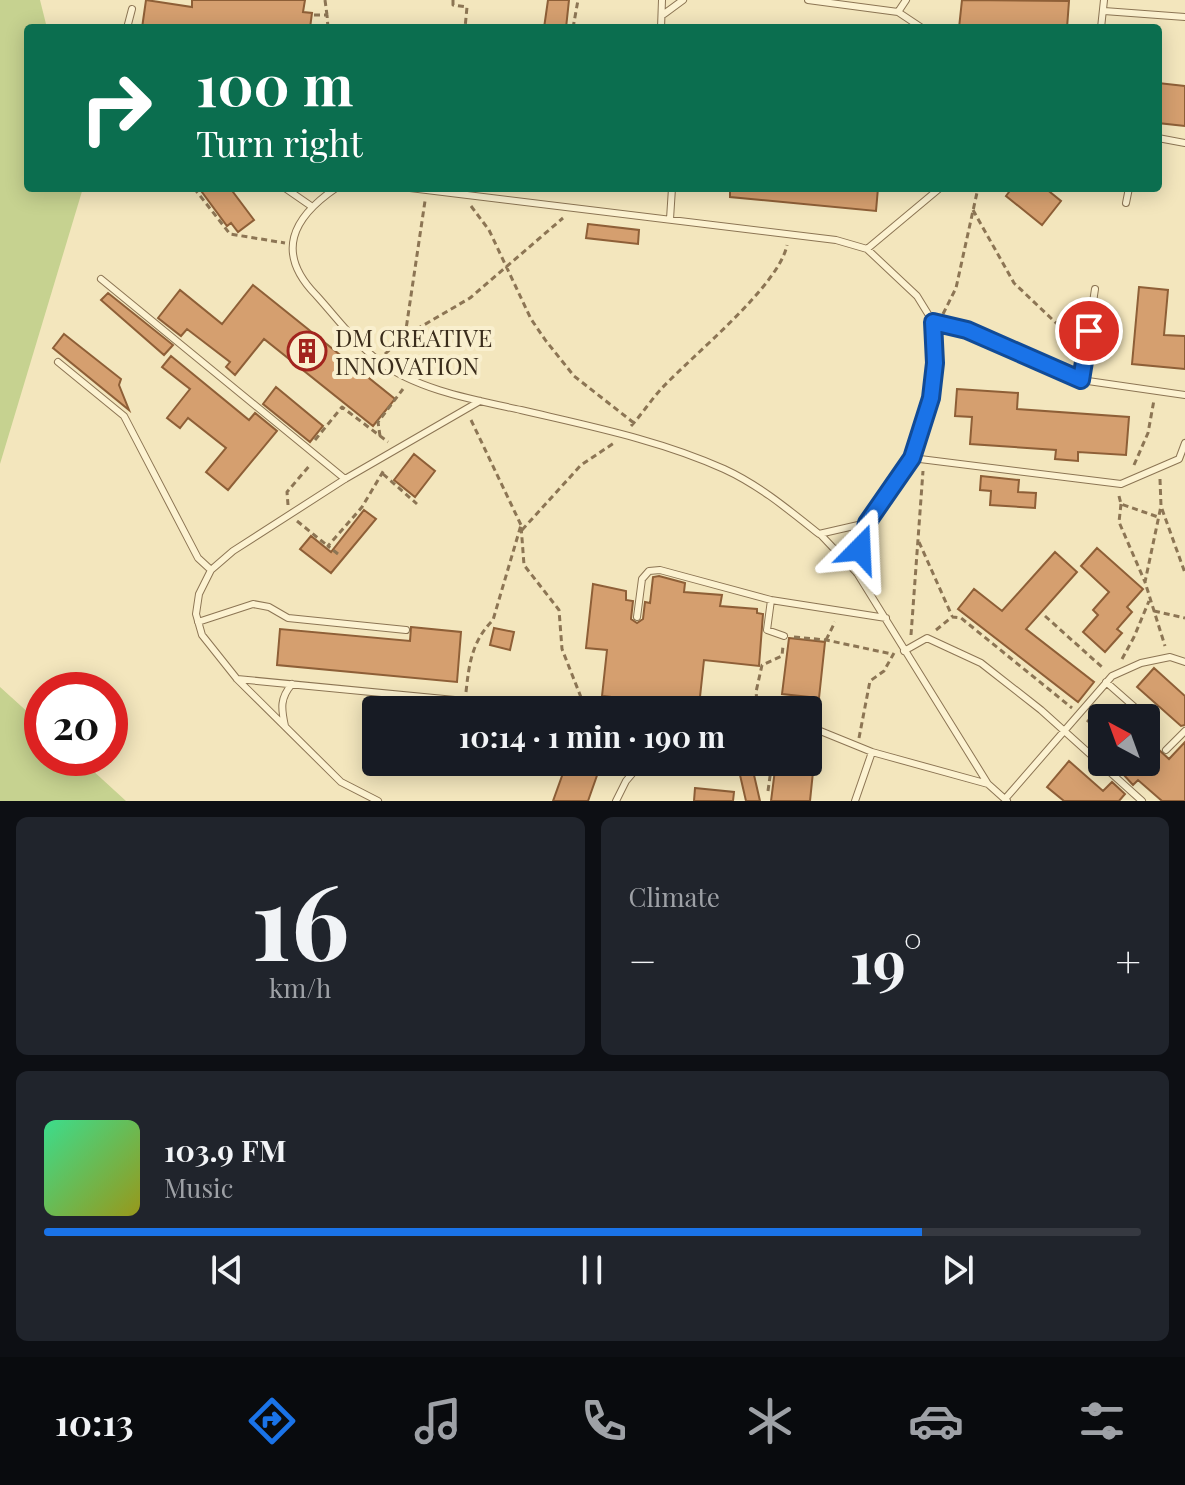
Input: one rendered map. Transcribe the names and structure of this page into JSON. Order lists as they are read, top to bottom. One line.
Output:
{"places":{"building":["DM CREATIVE INNOVATION"]},"north":"top left","page":{"turn":["100 m","Turn right"],"limit":"20","trip":"10:14 · 1 min · 190 m","tile":[["16","km/h"],"Climate"],"heat":["−","19°","+"],"song":["103.9 FM","Music"],"tabs":"10:13"}}
